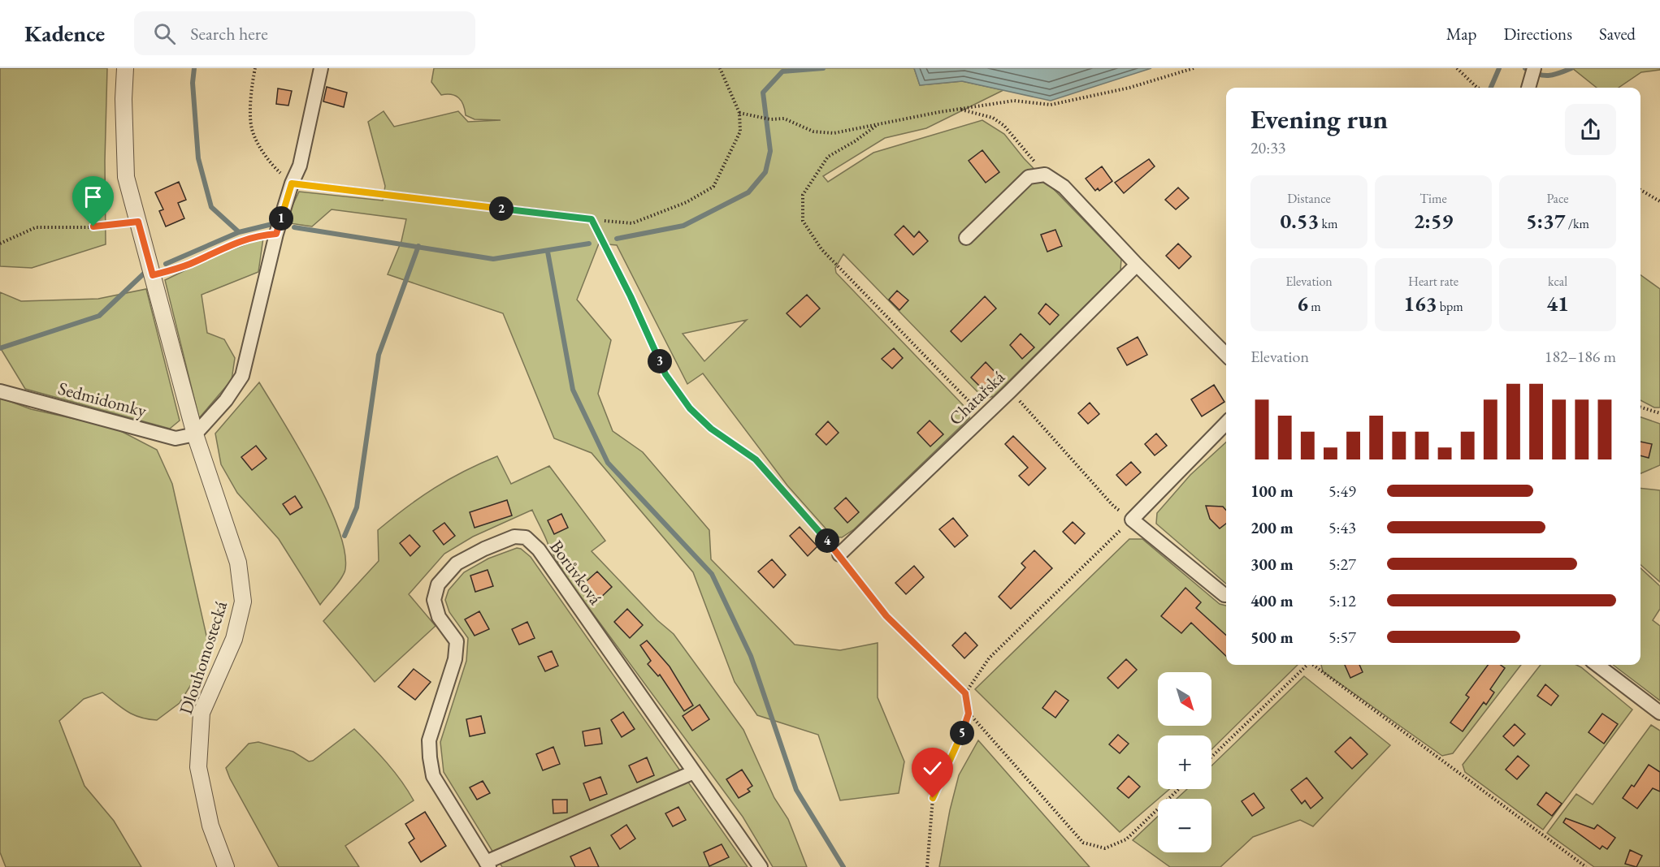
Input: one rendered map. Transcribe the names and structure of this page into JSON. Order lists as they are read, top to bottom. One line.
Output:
{"streets":{"street":["Chatařská","Sedmidomky","Borůvková","Dlouhomostecká"]},"crossings":[["Sedmidomky","Dlouhomostecká"]],"north":"bottom right","page":{"header":"Kadence","search":"Search here","nav":["Map","Directions","Saved"],"heading":["Evening run","20:33"],"stats":[["Distance","0.53 km"],["Time","2:59"],["Pace","5:37 /km"],["Elevation","6 m"],["Heart rate","163 bpm"],["kcal","41"]],"pins":["2","1","3","4","5"],"chart":["Elevation","182–186 m"],"list":[{"name":"100 m","note":"5:49"},{"name":"200 m","note":"5:43"},{"name":"300 m","note":"5:27"},{"name":"400 m","note":"5:12"},{"name":"500 m","note":"5:57"}],"map_buttons":["+","−"]}}
